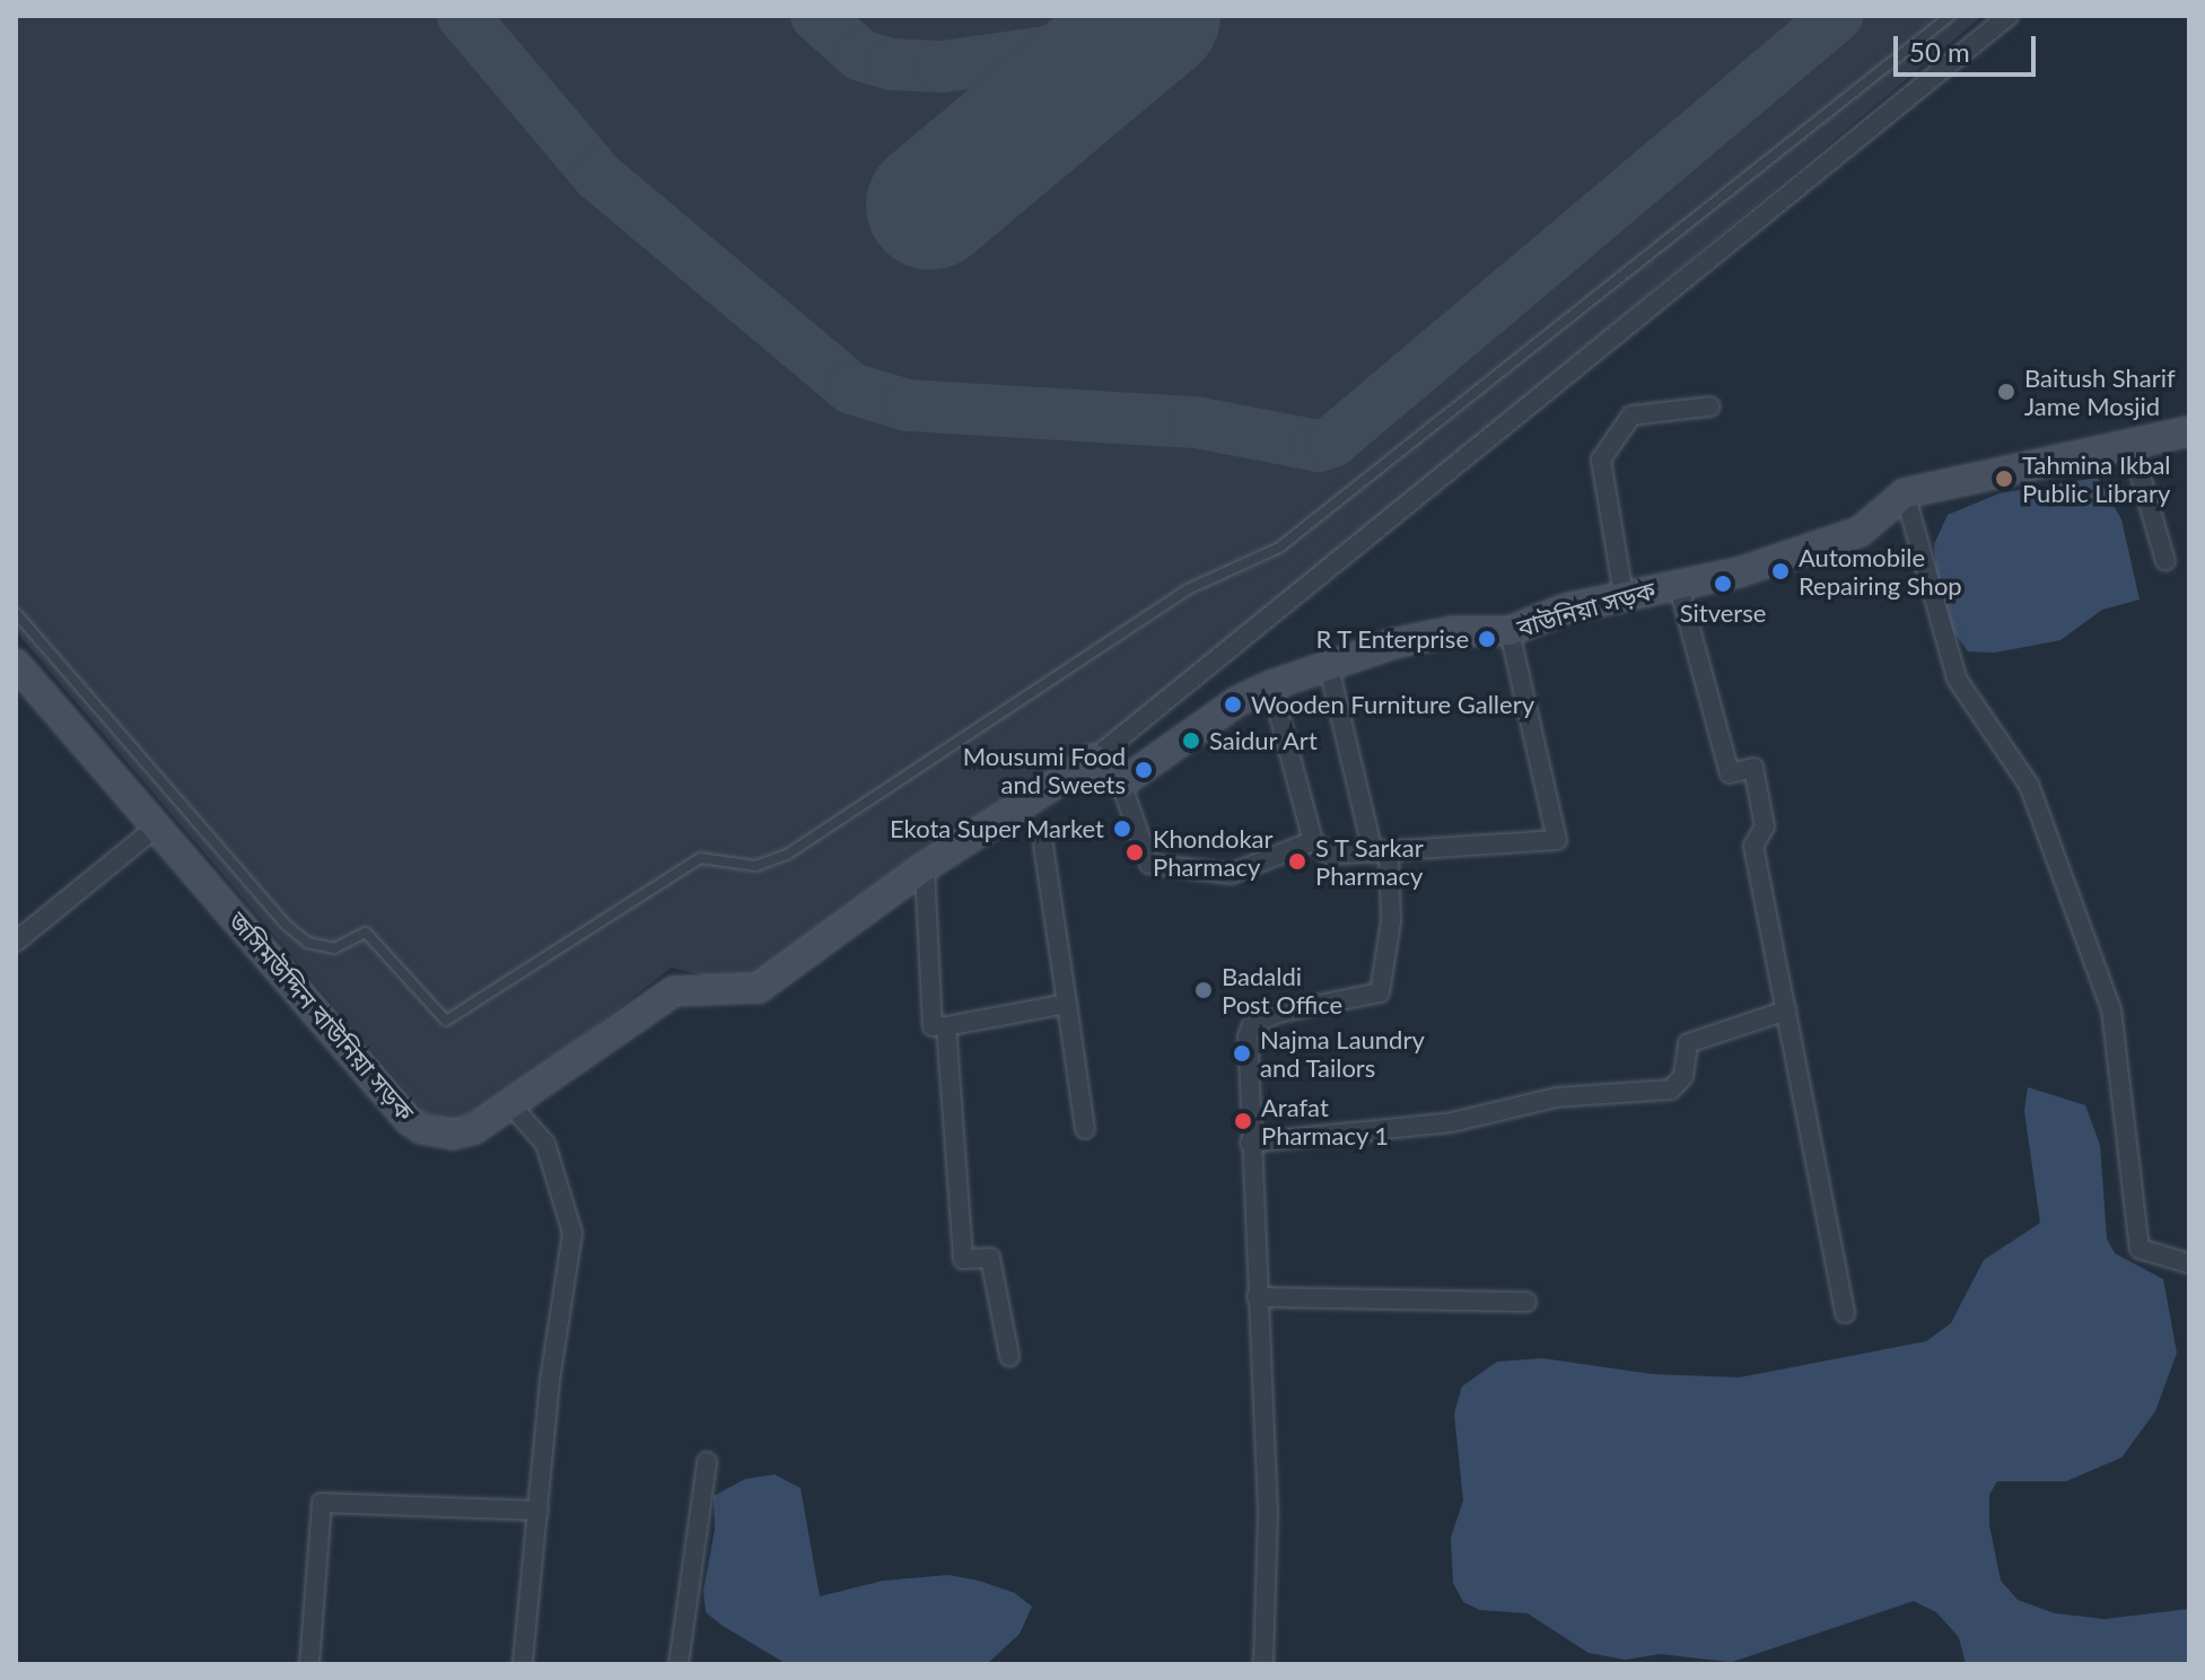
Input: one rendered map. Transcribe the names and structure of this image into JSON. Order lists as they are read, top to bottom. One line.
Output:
{"streets":{"street":["বাউনিয়া সড়ক","জসিমউদ্দিন বাউনিয়া সড়ক"]},"places":["Baitush Sharif Jame Mosjid","Tahmina Ikbal Public Library","Automobile Repairing Shop","Sitverse","R T Enterprise","Wooden Furniture Gallery","Saidur Art","Mousumi Food and Sweets","Ekota Super Market","Khondokar Pharmacy","S T Sarkar Pharmacy","Badaldi Post Office","Najma Laundry and Tailors","Arafat Pharmacy 1"],"scale_bar":"50 m"}
